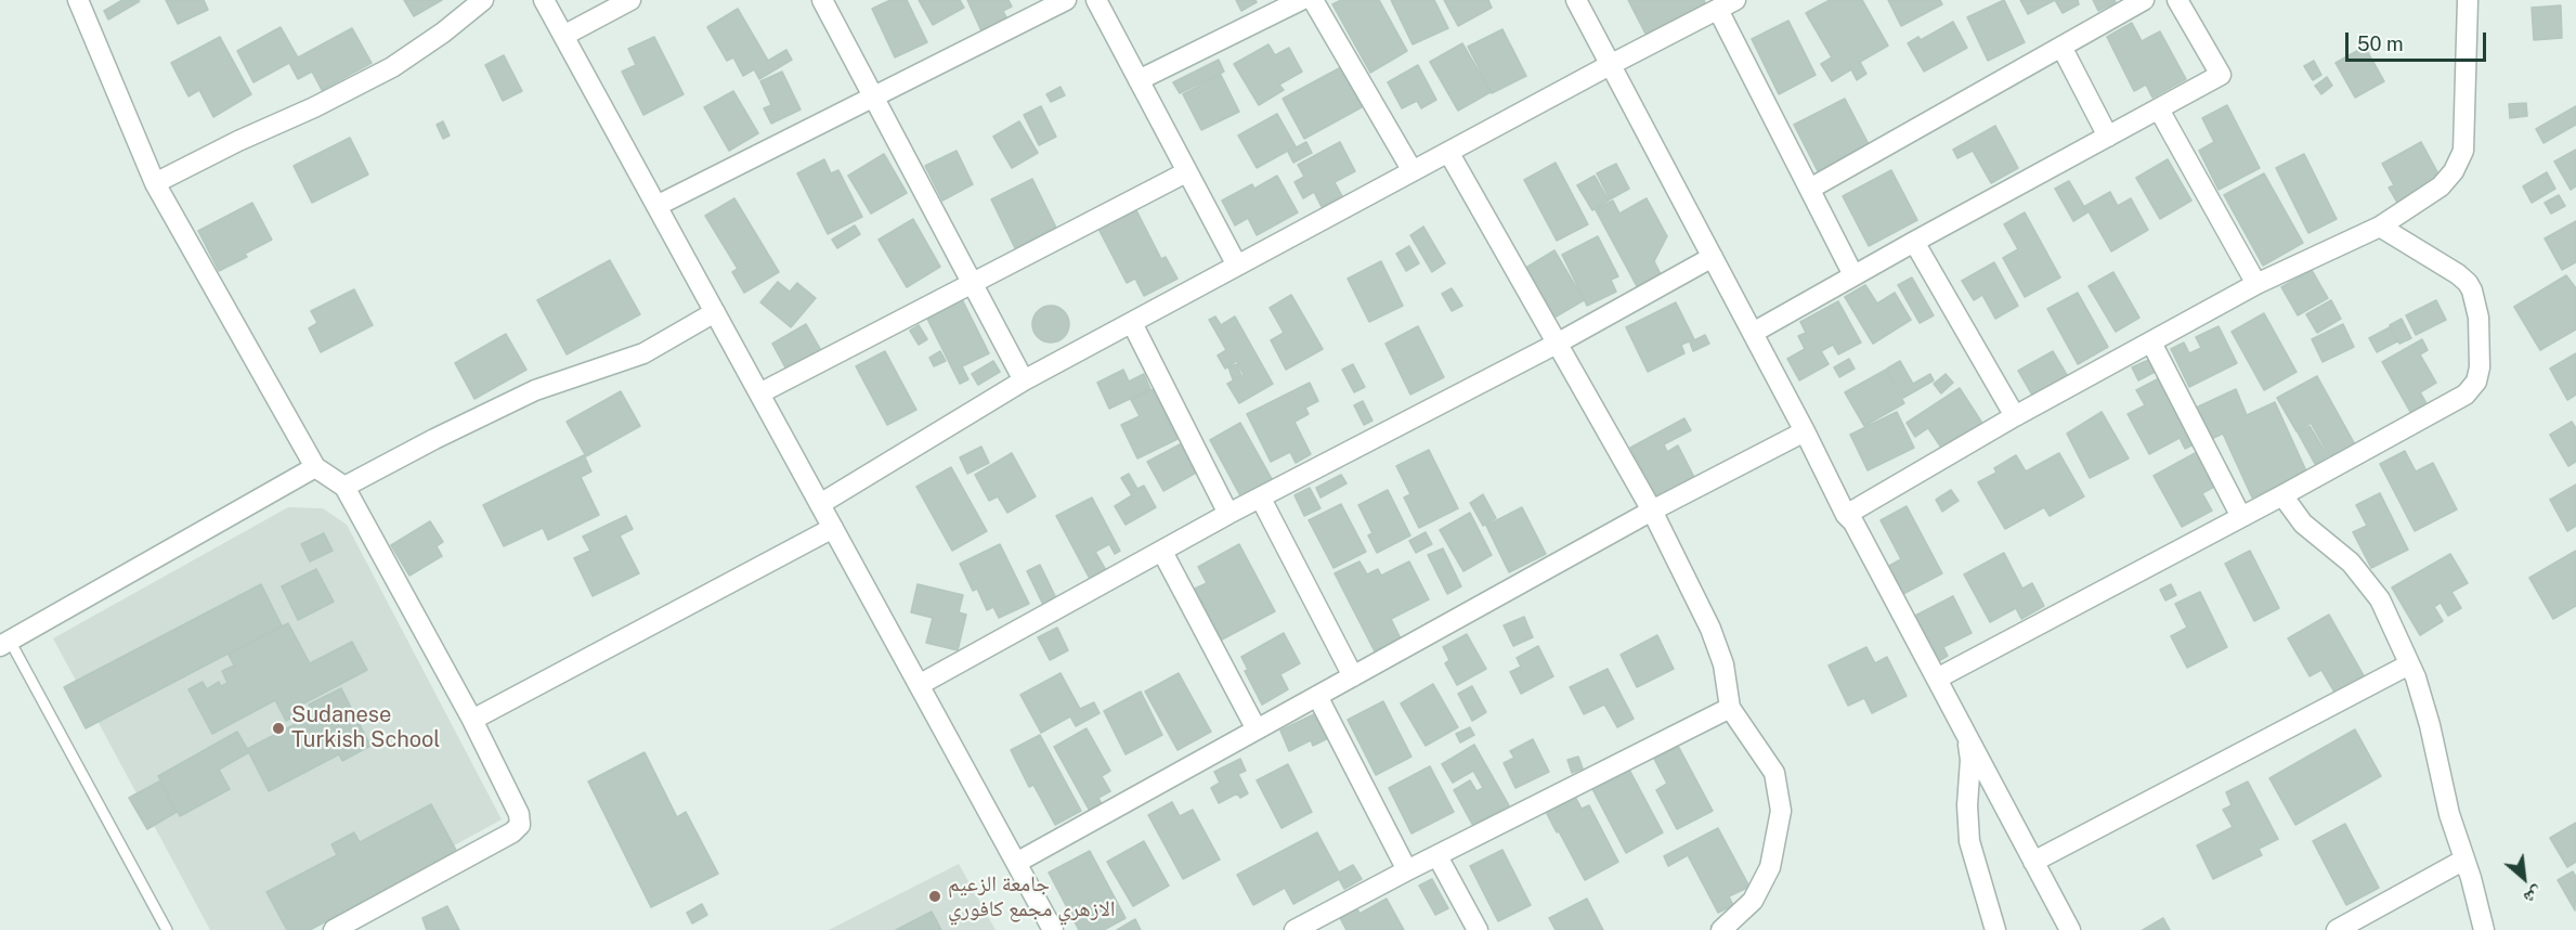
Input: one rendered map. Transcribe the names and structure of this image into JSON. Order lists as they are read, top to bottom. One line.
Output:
{"places":["Sudanese Turkish School","جامعة الزعيم الازهري مجمع كافوري"],"scale_bar":"50 m","north":"bottom right"}
